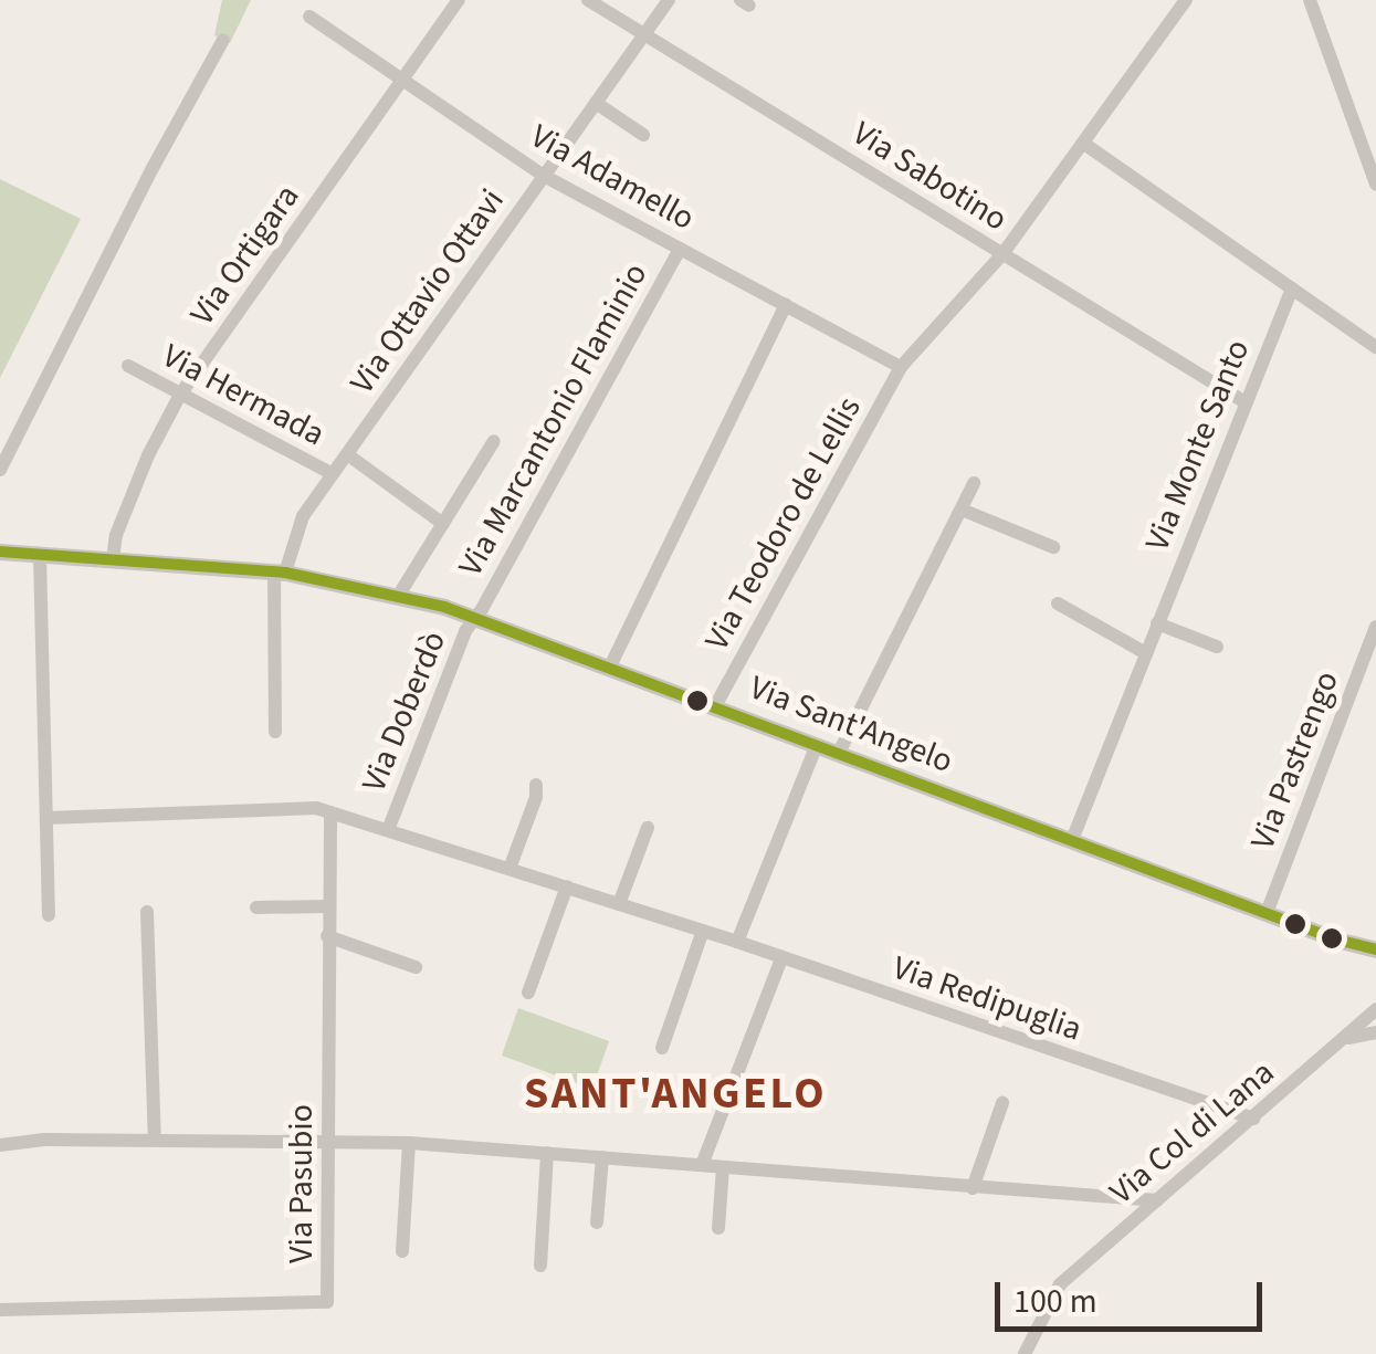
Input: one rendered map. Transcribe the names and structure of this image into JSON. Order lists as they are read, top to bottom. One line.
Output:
{"streets":{"street":["Via Sabotino","Via Adamello","Via Ortigara","Via Ottavio Ottavi","Via Hermada","Via Marcantonio Flaminio","Via Monte Santo","Via Teodoro de Lellis","Via Doberdò","Via Sant'Angelo","Via Pastrengo","Via Redipuglia","Via Col di Lana","Via Pasubio"]},"crossings":[["Via Sabotino","Via Ottavio Ottavi"],["Via Sabotino","Via Monte Santo"],["Via Sabotino","Via Teodoro de Lellis"],["Via Adamello","Via Ortigara"],["Via Adamello","Via Ottavio Ottavi"],["Via Adamello","Via Marcantonio Flaminio"],["Via Adamello","Via Teodoro de Lellis"],["Via Ortigara","Via Hermada"],["Via Ortigara","Via Sant'Angelo"],["Via Ottavio Ottavi","Via Hermada"],["Via Ottavio Ottavi","Via Sant'Angelo"],["Via Marcantonio Flaminio","Via Doberdò"],["Via Marcantonio Flaminio","Via Sant'Angelo"],["Via Monte Santo","Via Sant'Angelo"],["Via Teodoro de Lellis","Via Sant'Angelo"],["Via Doberdò","Via Sant'Angelo"],["Via Doberdò","Via Redipuglia"],["Via Sant'Angelo","Via Pastrengo"],["Via Redipuglia","Via Col di Lana"],["Via Redipuglia","Via Pasubio"]],"districts":["SANT'ANGELO"],"scale_bar":"100 m"}
